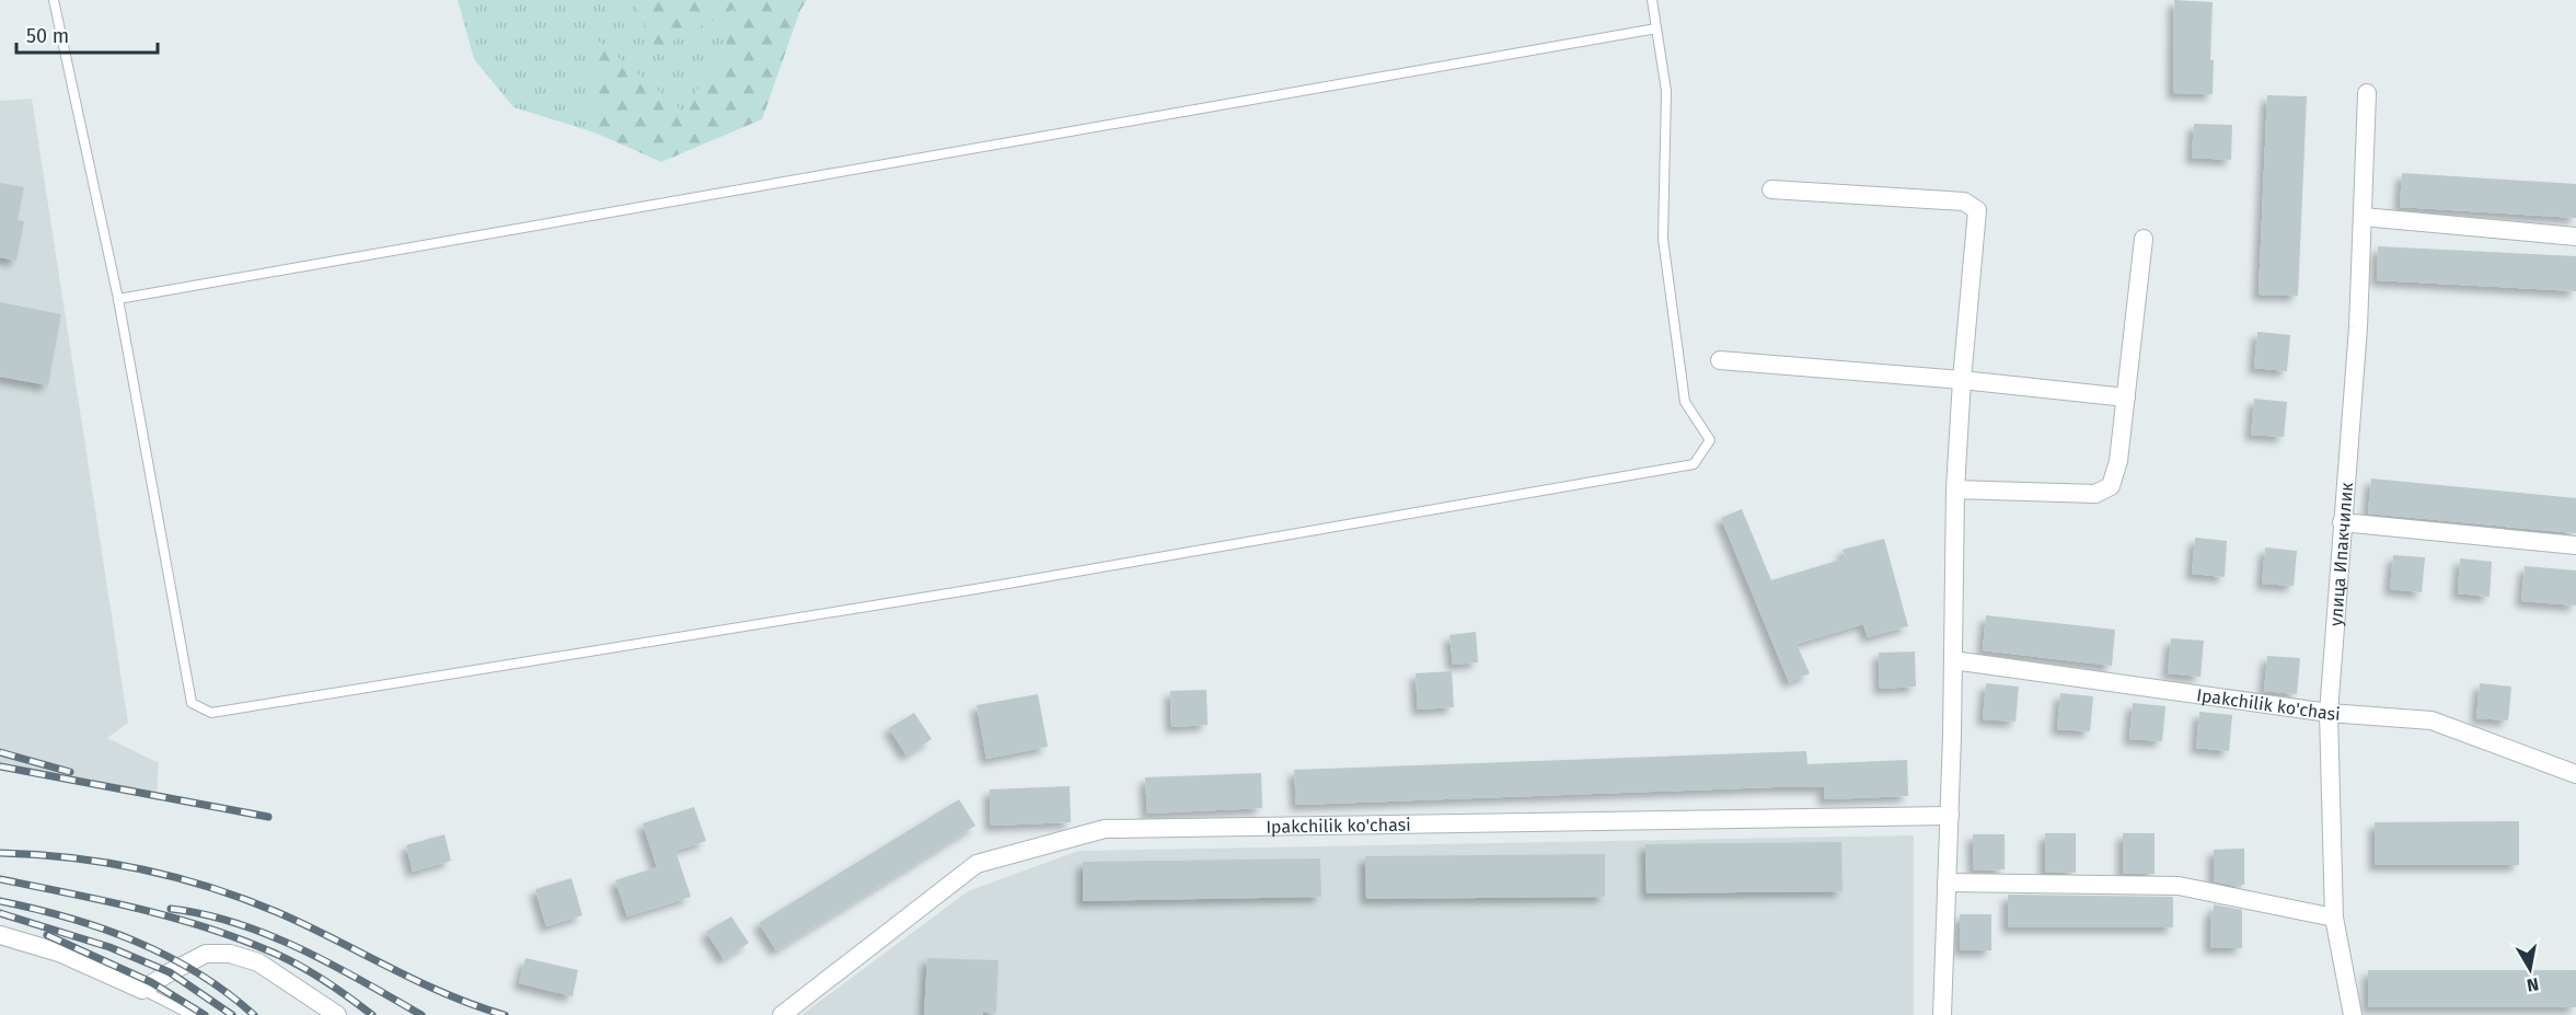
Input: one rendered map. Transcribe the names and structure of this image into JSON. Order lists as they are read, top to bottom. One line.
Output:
{"streets":{"street":["улица Ипакчилик","Ipakchilik ko'chasi"]},"crossings":[["улица Ипакчилик","Ipakchilik ko'chasi"]],"scale_bar":"50 m","north":"bottom"}
